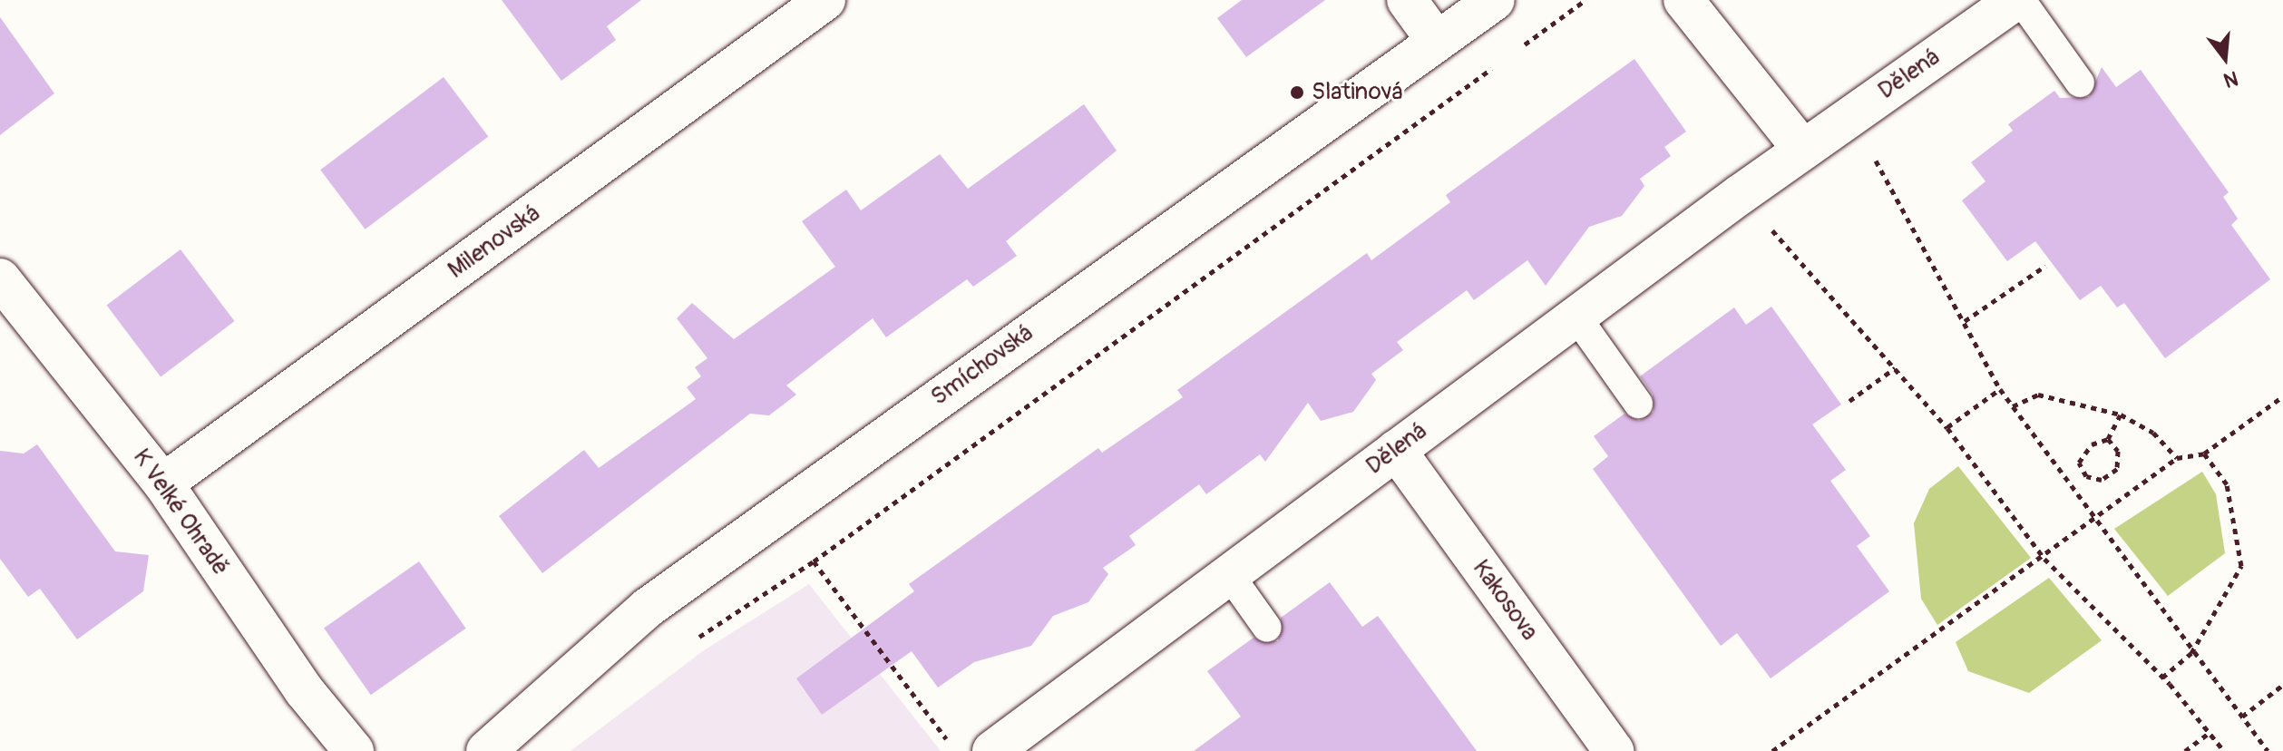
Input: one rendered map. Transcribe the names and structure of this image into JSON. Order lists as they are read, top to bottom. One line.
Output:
{"streets":{"street":["Dělená","Milenovská","Smíchovská","K Velké Ohradě","Kakosova"]},"crossings":[["Dělená","Kakosova"],["Milenovská","K Velké Ohradě"]],"places":["Slatinová"],"north":"bottom"}
